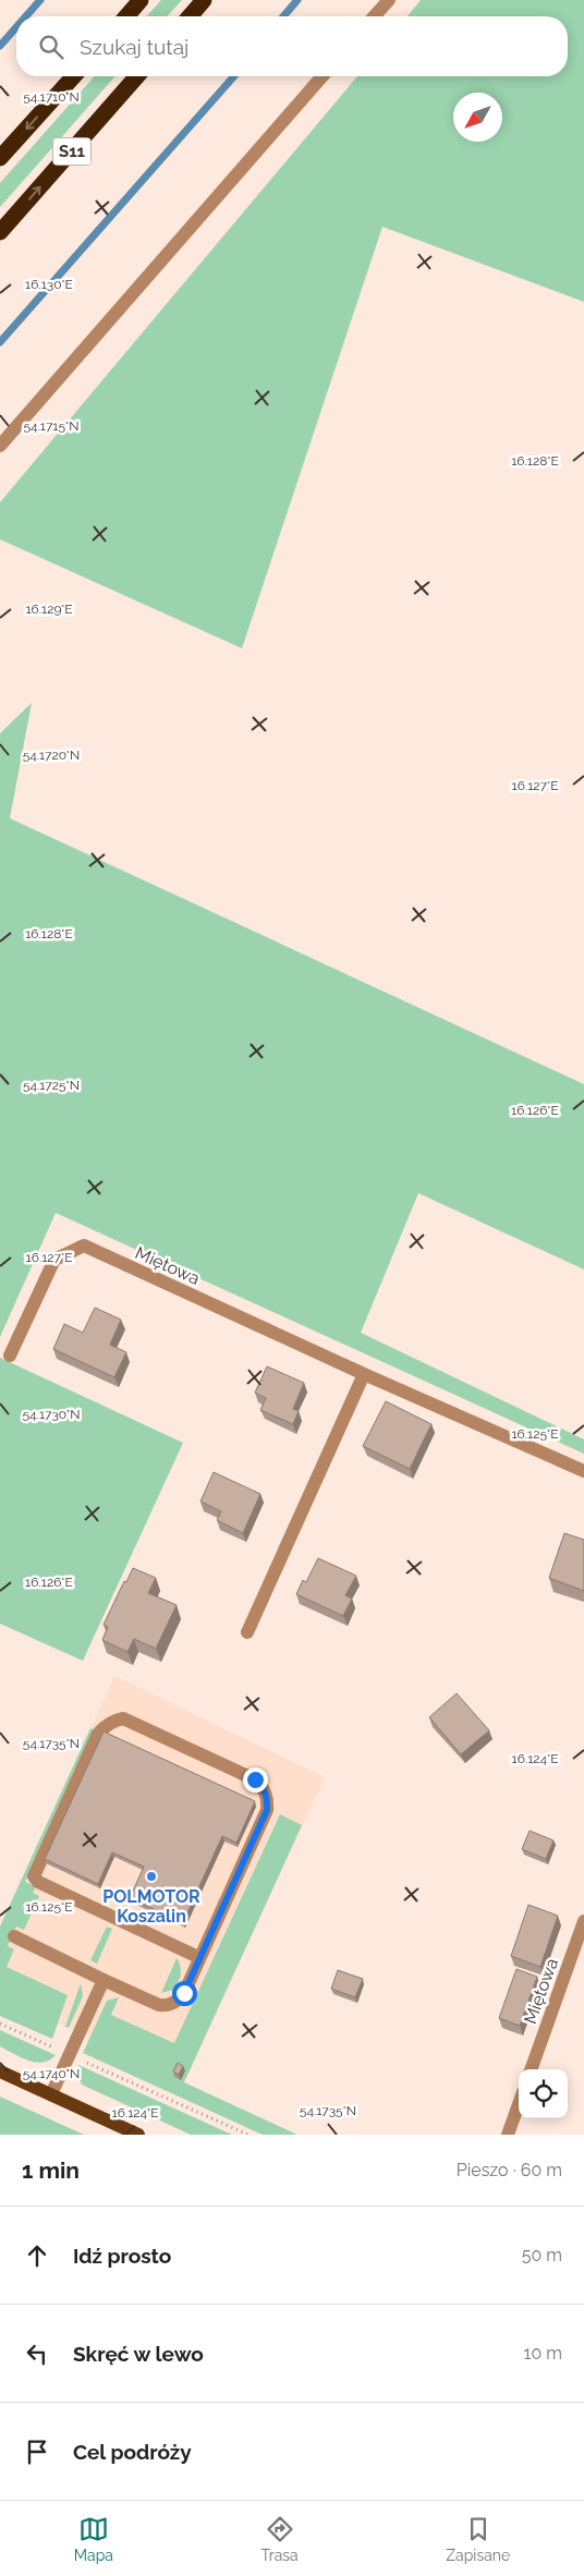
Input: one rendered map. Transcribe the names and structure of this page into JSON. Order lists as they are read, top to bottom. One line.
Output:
{"streets":{"highway":["S11"],"street":["Miętowa"]},"places":["POLMOTOR Koszalin"],"north":"bottom left","page":{"search":"Szukaj tutaj","heading":["1 min","Pieszo · 60 m"],"list":[["Idź prosto","50 m"],["Skręć w lewo","10 m"],"Cel podróży"],"nav":["Mapa","Trasa","Zapisane"]},"coordinates":["54.1710°N","16.130°E","54.1715°N","16.128°E","16.129°E","54.1720°N","16.127°E","54.1725°N","16.126°E","54.1730°N","16.125°E","54.1735°N","16.124°E","54.1740°N"]}
